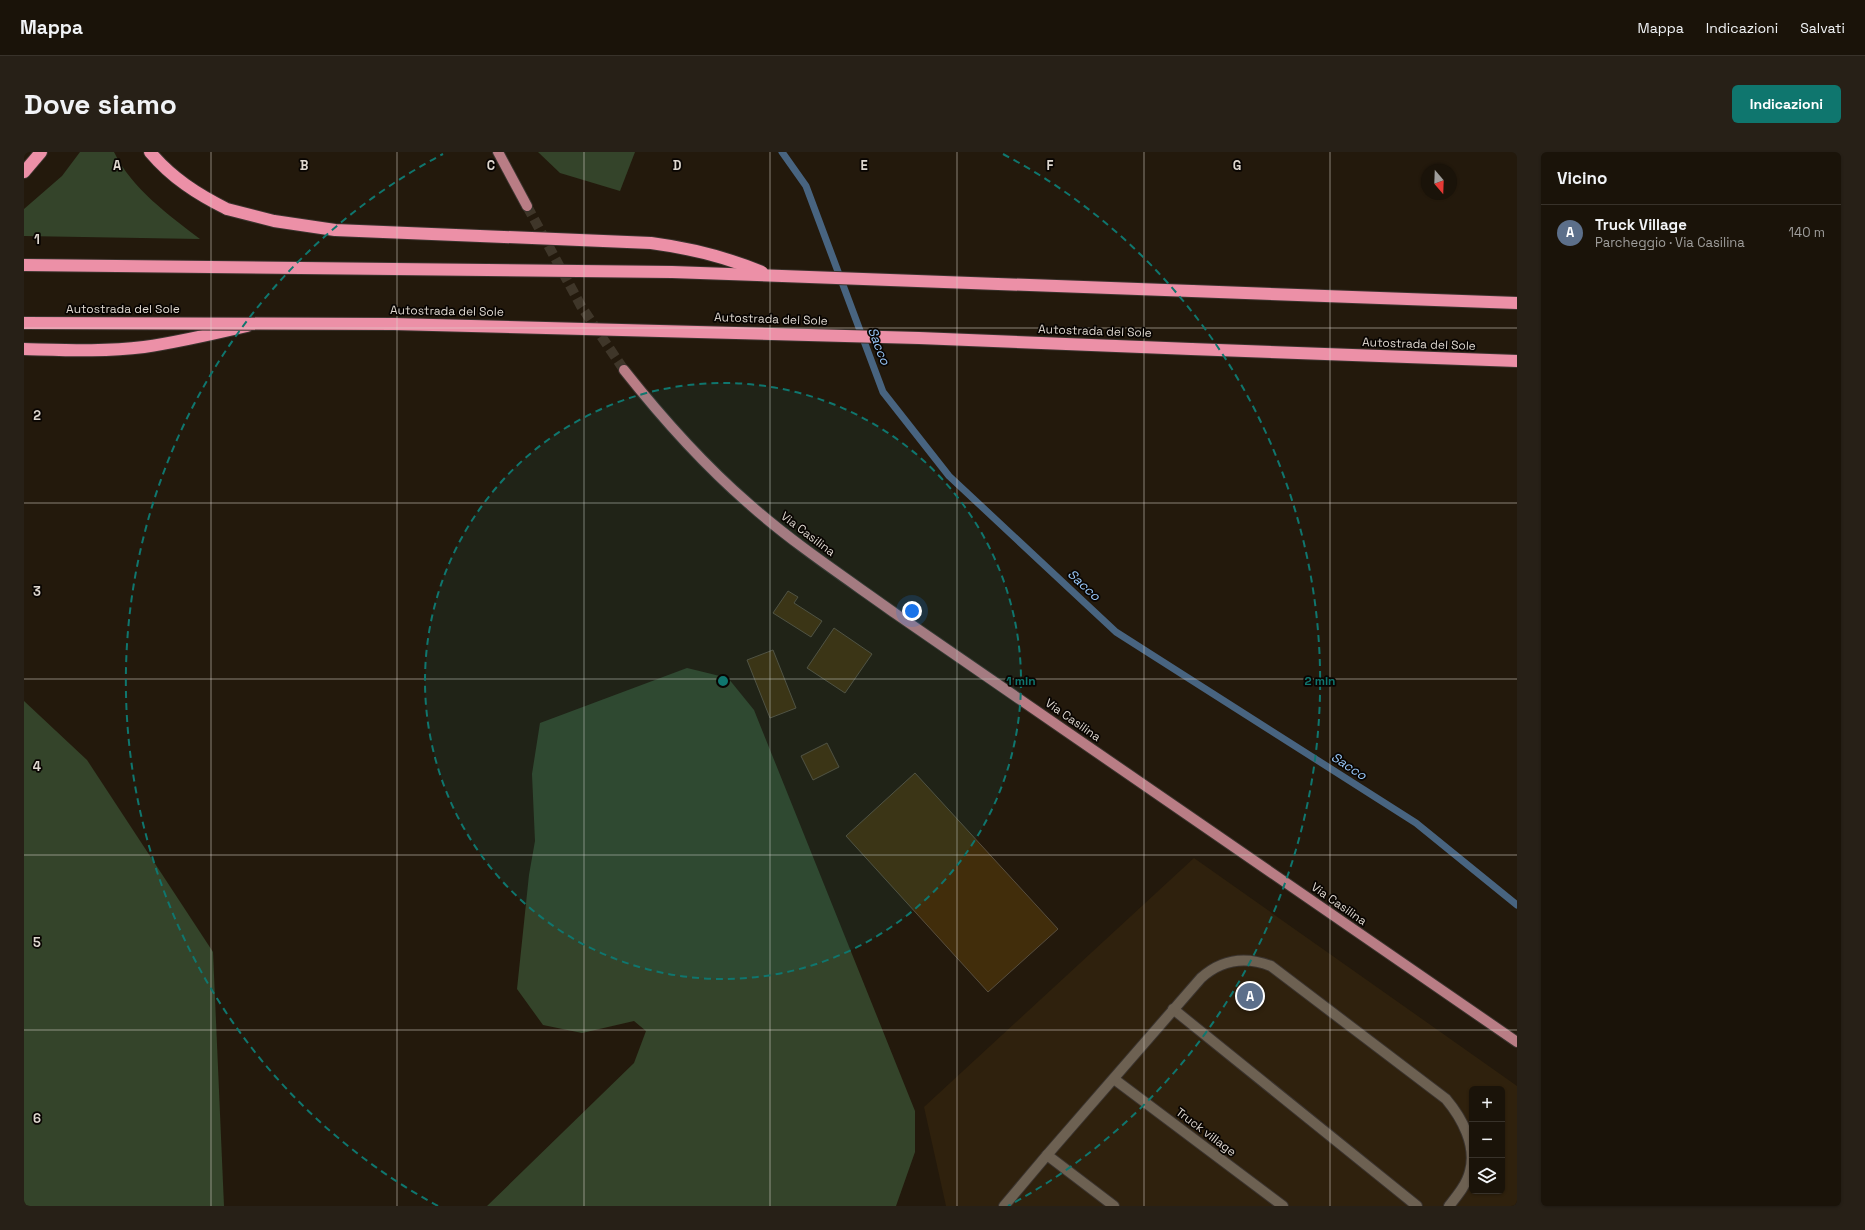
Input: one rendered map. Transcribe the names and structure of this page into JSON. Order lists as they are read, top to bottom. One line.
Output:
{"streets":{"highway":["Autostrada del Sole"],"main road":["Via Casilina"],"lane":["Truck village"]},"water":["Sacco"],"north":"bottom","page":{"header":"Mappa","nav":["Mappa","Indicazioni","Salvati"],"buttons":"Indicazioni","title":"Dove siamo","heading":"Vicino","list":[{"mark":"A","name":"Truck Village","note":"Parcheggio · Via Casilina","value":"140 m"}],"pins":"A","map_buttons":["+","−"]},"grid":{"columns":["A","B","C","D","E","F","G"],"rows":["1","2","3","4","5","6"]},"rings":["1 min","2 min"]}
